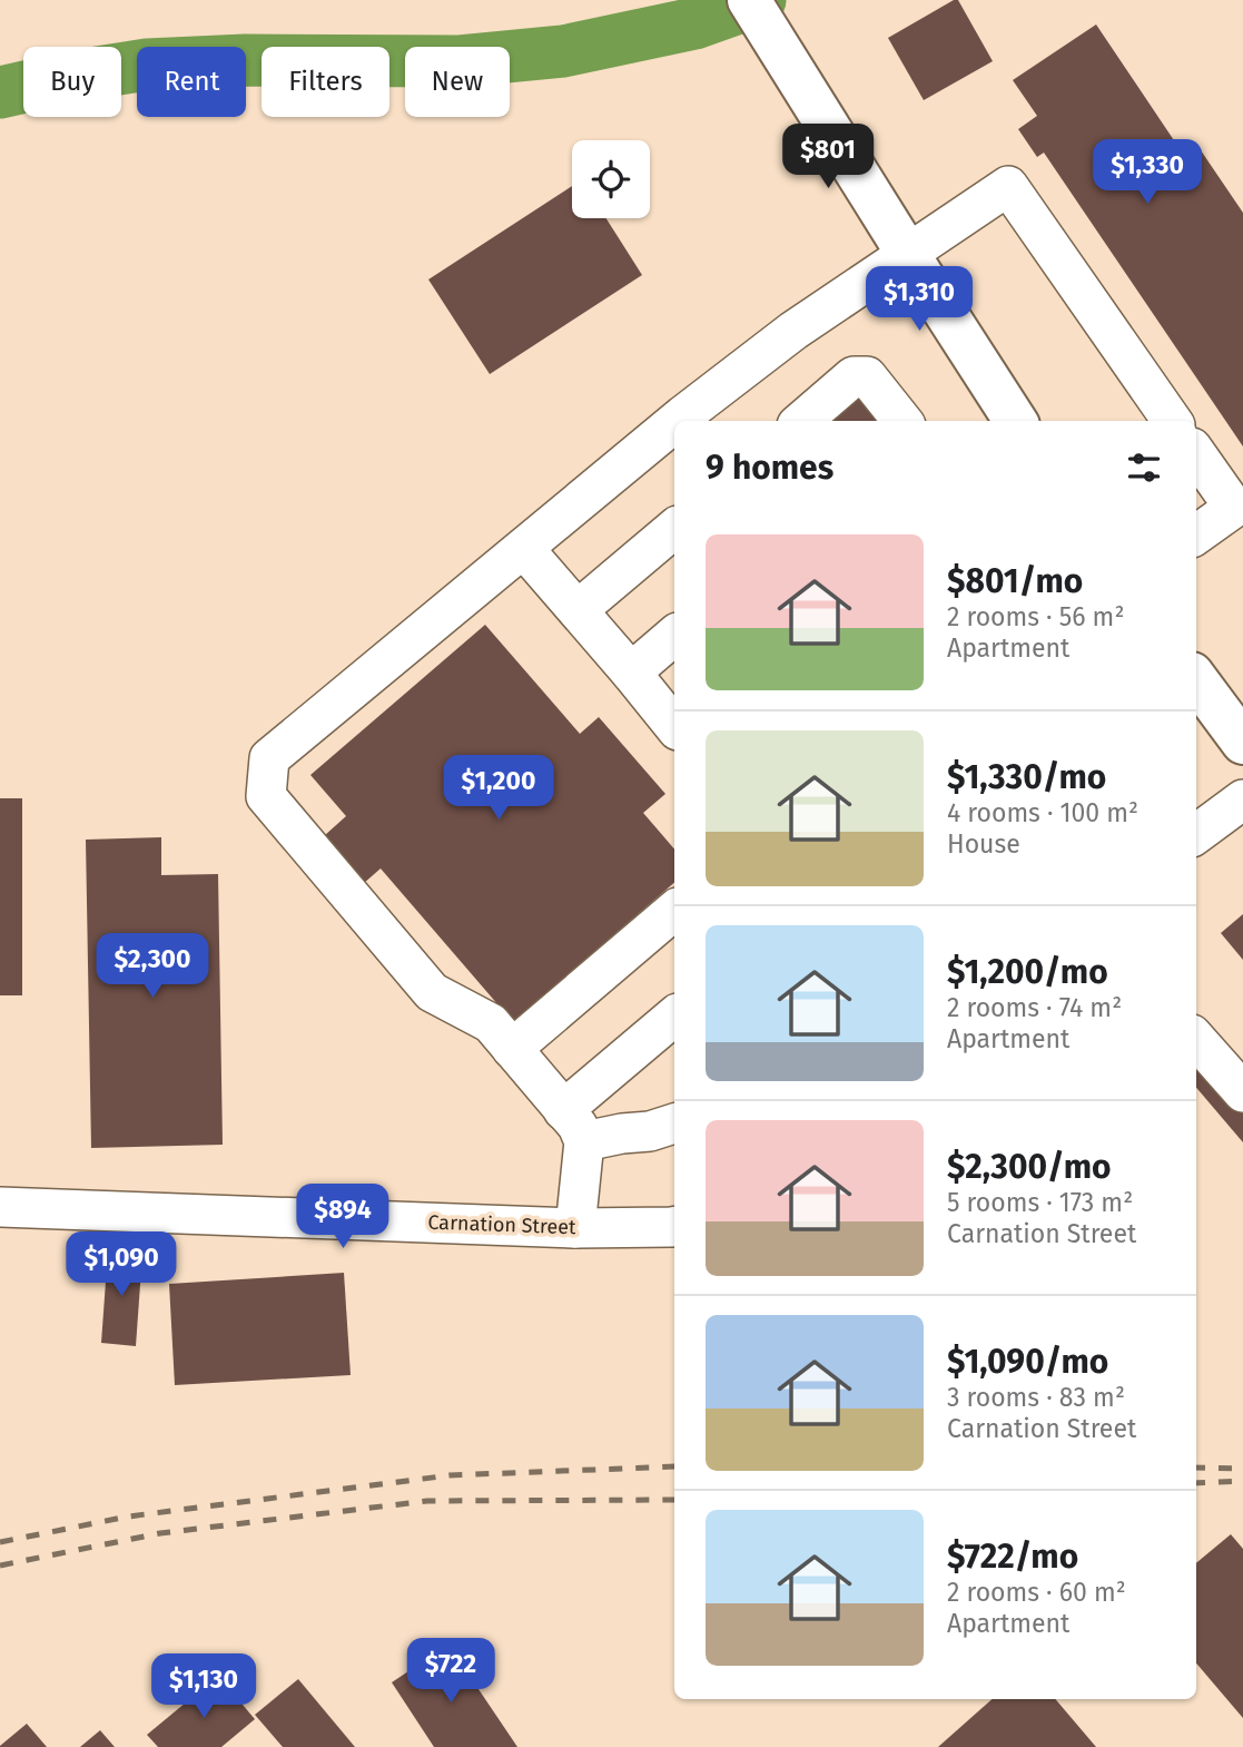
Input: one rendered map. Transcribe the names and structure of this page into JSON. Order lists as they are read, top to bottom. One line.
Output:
{"streets":{"street":["Carnation Street"]},"page":{"chip":["Buy","Rent","Filters","New"],"price":["$801","$1,330","$1,310","$1,200","$2,300","$894","$1,090","$722","$1,130"],"heading":"9 homes","list":[{"name":"$801/mo","note":"2 rooms · 56 m² · Apartment"},{"name":"$1,330/mo","note":"4 rooms · 100 m² · House"},{"name":"$1,200/mo","note":"2 rooms · 74 m² · Apartment"},{"name":"$2,300/mo","note":"5 rooms · 173 m² · Carnation Street"},{"name":"$1,090/mo","note":"3 rooms · 83 m² · Carnation Street"},{"name":"$722/mo","note":"2 rooms · 60 m² · Apartment"}]}}
